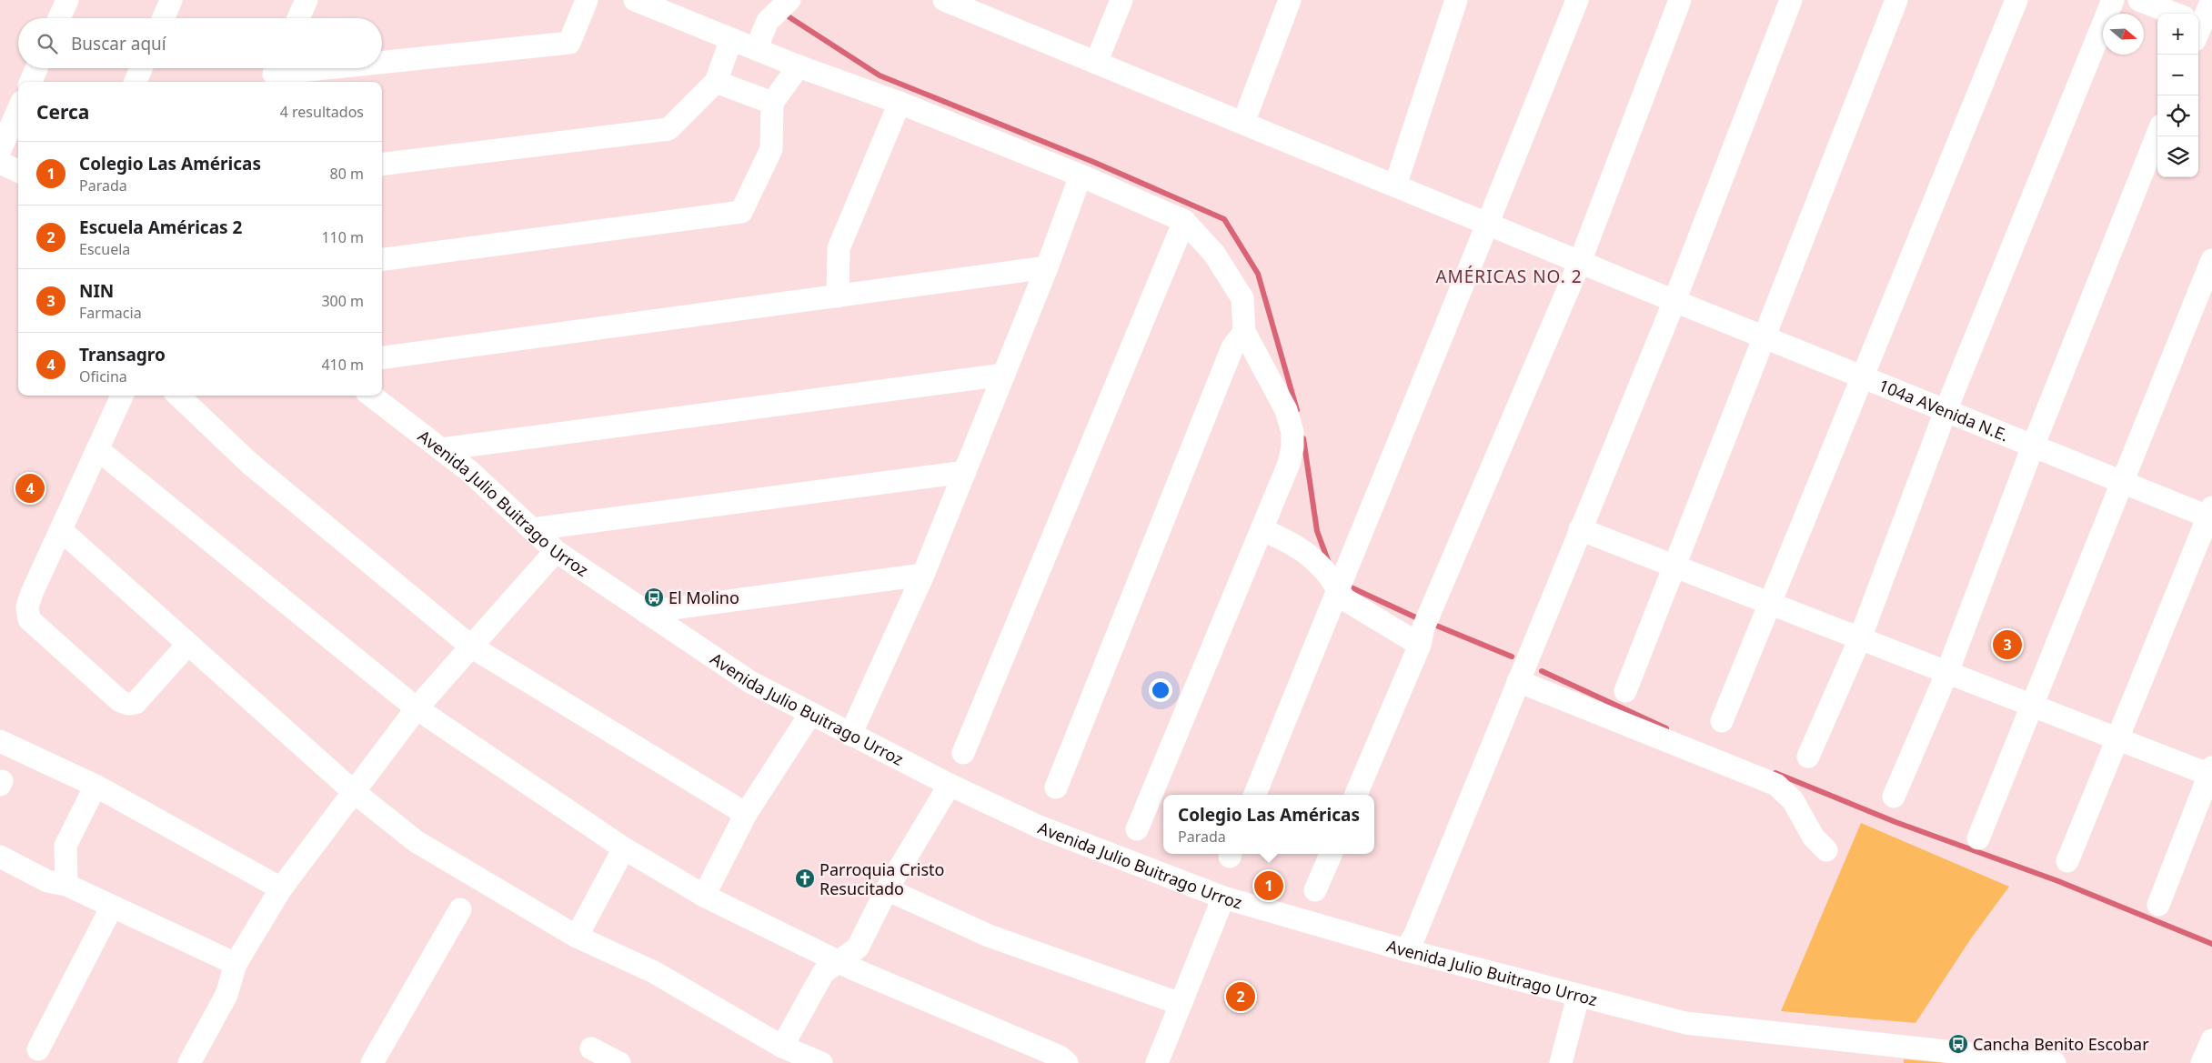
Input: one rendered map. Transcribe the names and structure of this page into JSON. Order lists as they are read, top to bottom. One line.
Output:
{"streets":{"street":["104a AVenida N.E.","Avenida Julio Buitrago Urroz"]},"districts":["AMÉRICAS NO. 2"],"places":{"bus stop":["El Molino","Cancha Benito Escobar"],"church":["Parroquia Cristo Resucitado"]},"north":"right","page":{"map_buttons":["+","−"],"search":"Buscar aquí","heading":["Cerca","4 resultados"],"list":[{"mark":"1","name":"Colegio Las Américas","note":"Parada","value":"80 m"},{"mark":"2","name":"Escuela Américas 2","note":"Escuela","value":"110 m"},{"mark":"3","name":"NIN","note":"Farmacia","value":"300 m"},{"mark":"4","name":"Transagro","note":"Oficina","value":"410 m"}],"pins":["4","3","1","2"],"popup":["Colegio Las Américas","Parada"]}}
